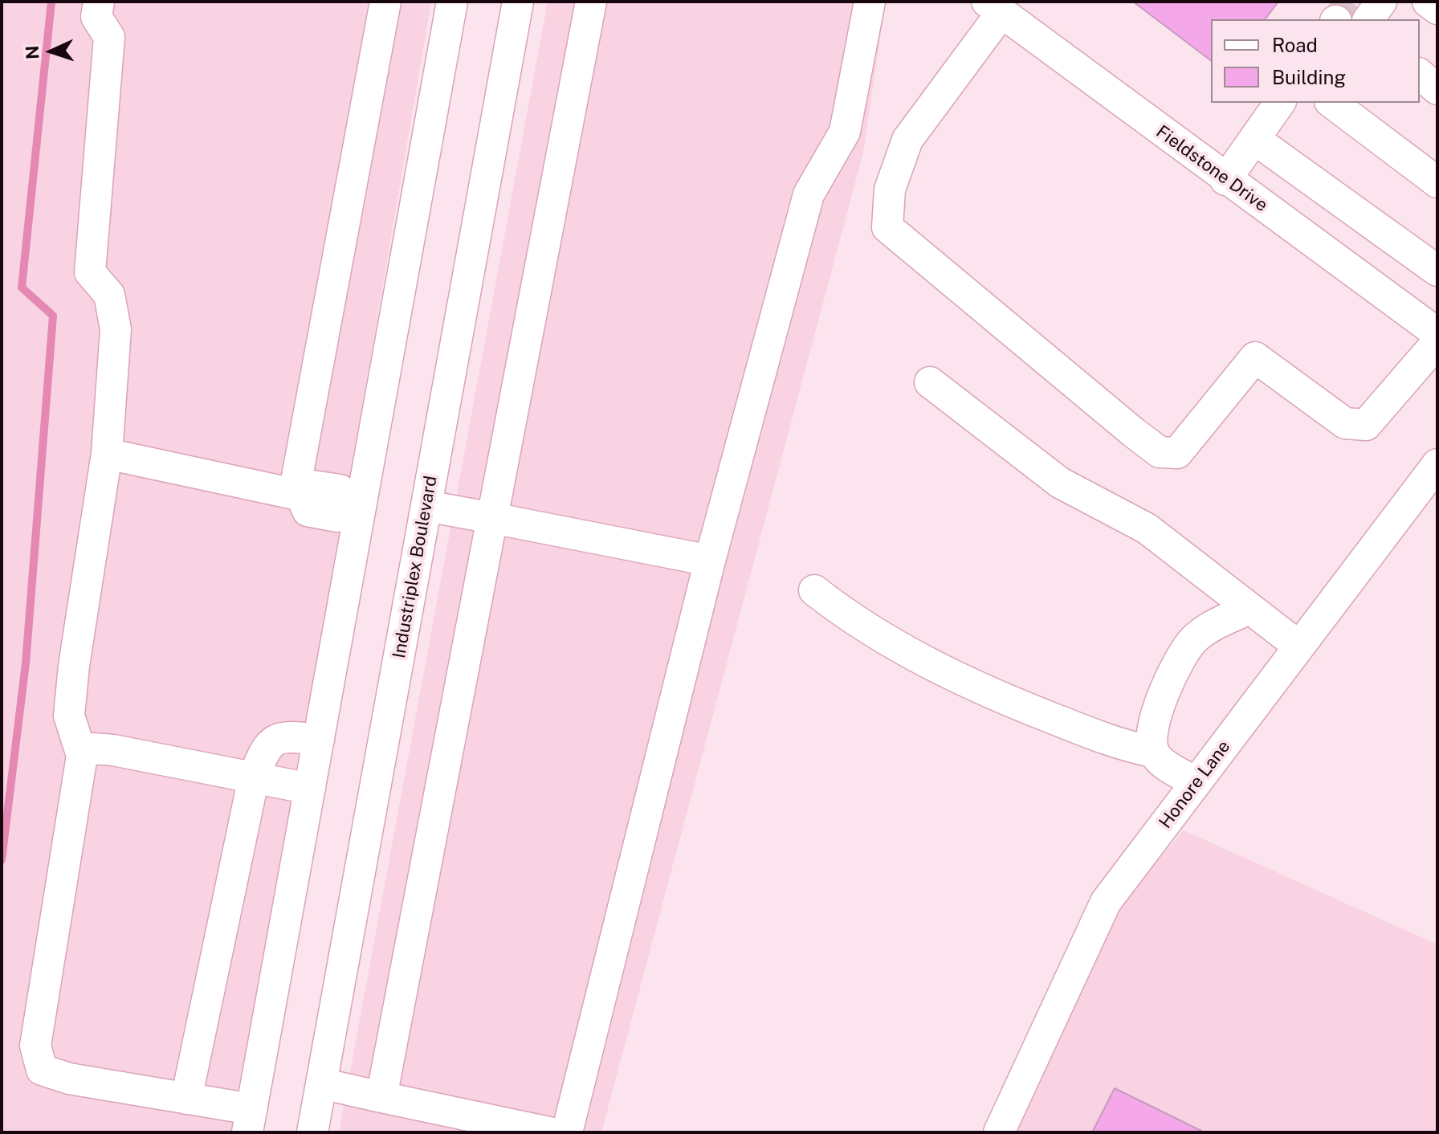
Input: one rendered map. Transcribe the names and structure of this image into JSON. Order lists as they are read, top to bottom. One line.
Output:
{"streets":{"street":["Fieldstone Drive","Industriplex Boulevard","Honore Lane"]},"legend":["Road","Building"],"north":"left"}
